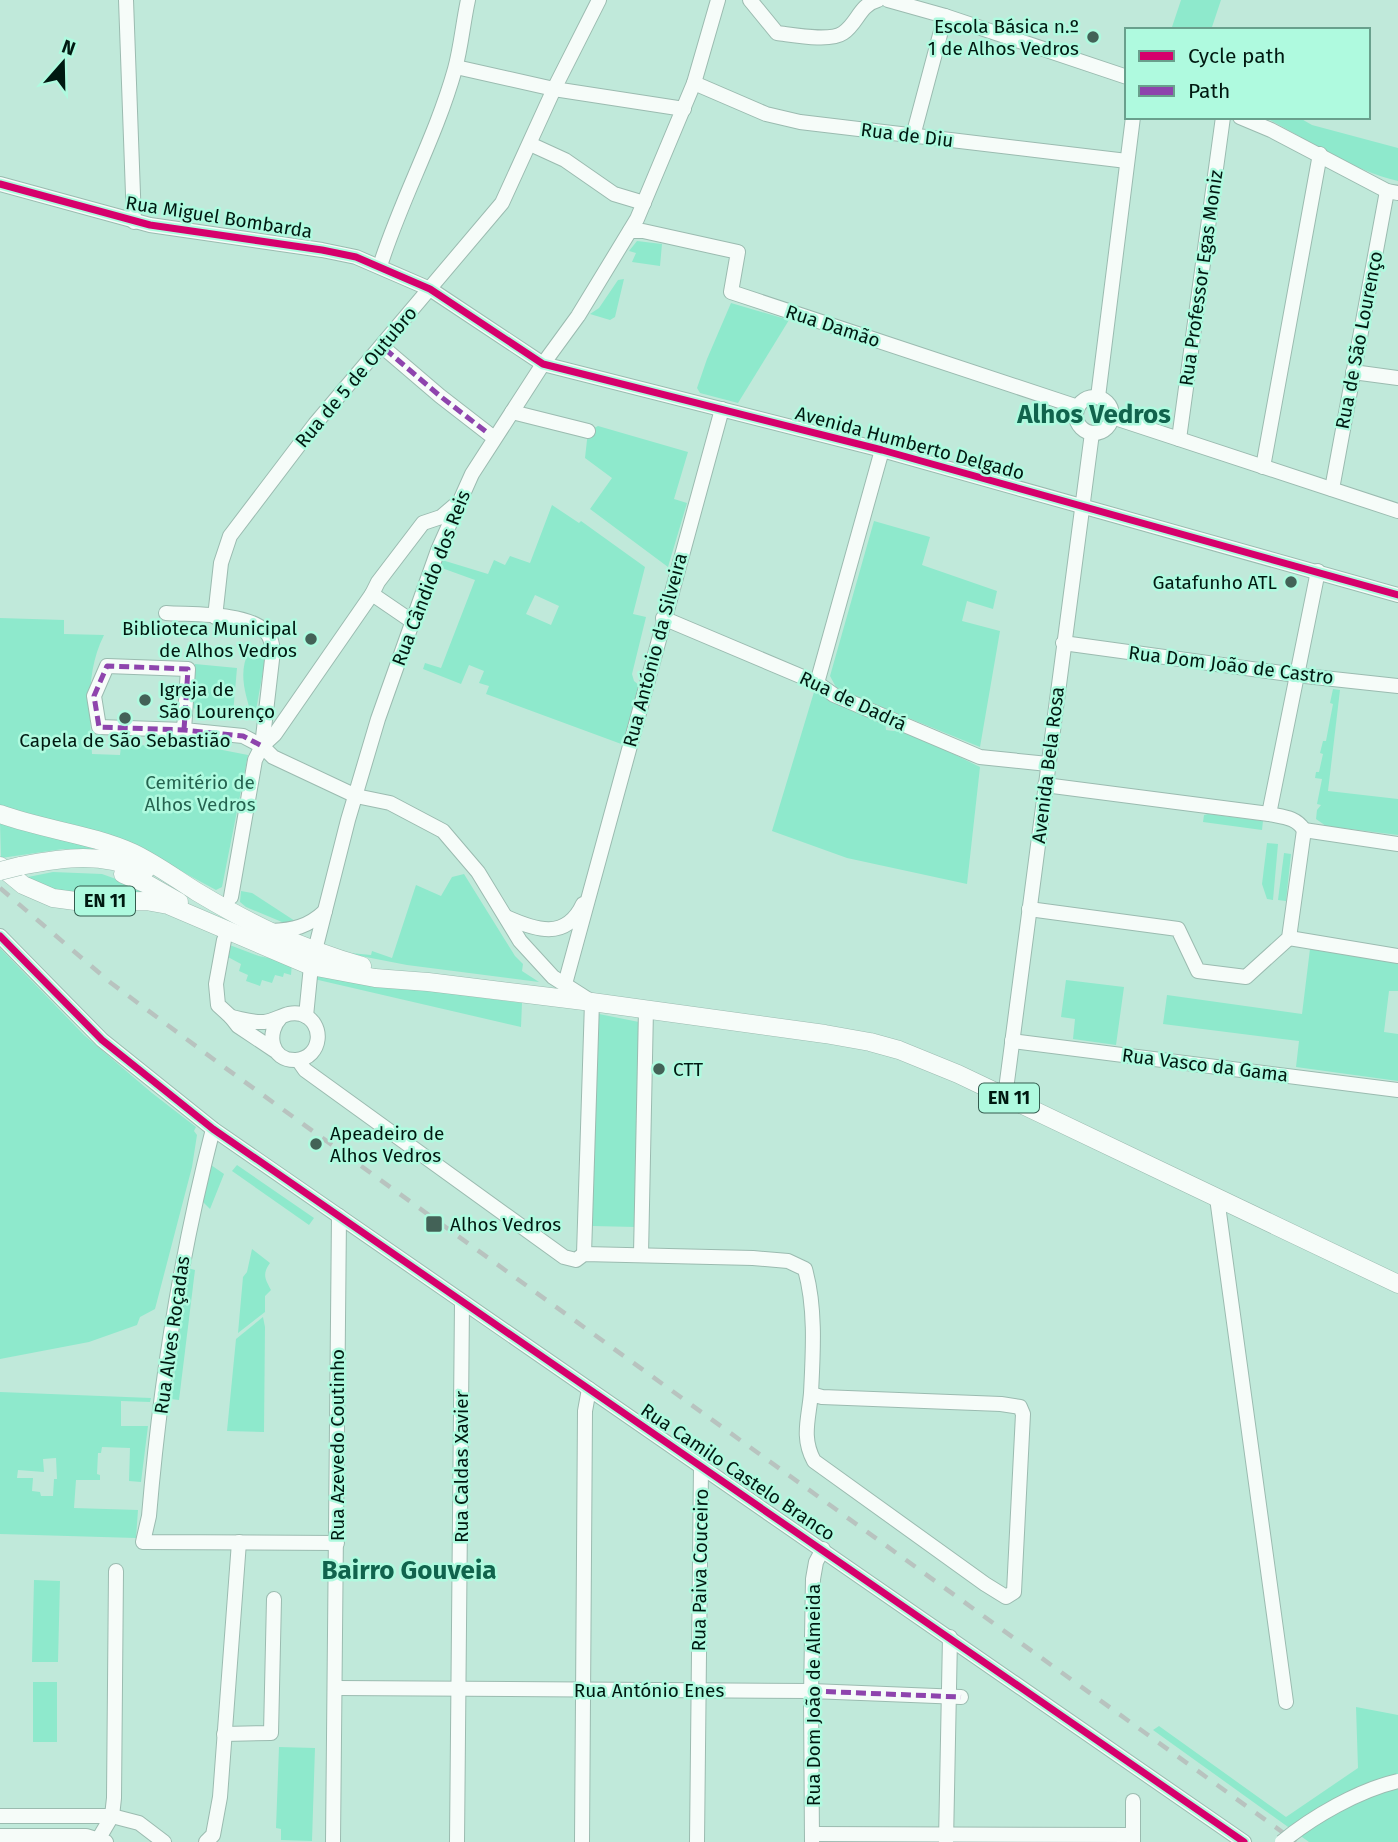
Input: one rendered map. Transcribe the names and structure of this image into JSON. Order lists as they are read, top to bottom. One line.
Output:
{"streets":{"main road":["EN 11"],"street":["Rua de Diu","Rua Miguel Bombarda","Rua Professor Egas Moniz","Rua Damão","Rua de São Lourenço","Rua de 5 de Outubro","Avenida Humberto Delgado","Rua Cândido dos Reis","Rua António da Silveira","Rua Dom João de Castro","Rua de Dadrá","Avenida Bela Rosa","Rua Vasco da Gama","Rua Alves Roçadas","Rua Azevedo Coutinho","Rua Caldas Xavier","Rua Camilo Castelo Branco","Rua Paiva Couceiro","Rua António Enes","Rua Dom João de Almeida"]},"crossings":[["Rua de Diu","Rua Cândido dos Reis"],["Rua Miguel Bombarda","Rua de 5 de Outubro"],["Rua Miguel Bombarda","Avenida Humberto Delgado"],["Rua Damão","Rua Cândido dos Reis"],["Rua Damão","Avenida Bela Rosa"],["Rua de 5 de Outubro","Avenida Humberto Delgado"],["Avenida Humberto Delgado","Rua Cândido dos Reis"],["Avenida Humberto Delgado","Rua António da Silveira"],["Avenida Humberto Delgado","Avenida Bela Rosa"],["Rua Cândido dos Reis","EN 11"],["Rua António da Silveira","Rua de Dadrá"],["Rua Dom João de Castro","Avenida Bela Rosa"],["Rua de Dadrá","Avenida Bela Rosa"],["Avenida Bela Rosa","EN 11"],["Avenida Bela Rosa","Rua Vasco da Gama"],["Rua Alves Roçadas","Rua Camilo Castelo Branco"],["Rua Azevedo Coutinho","Rua Camilo Castelo Branco"],["Rua Azevedo Coutinho","Rua António Enes"],["Rua Caldas Xavier","Rua Camilo Castelo Branco"],["Rua Caldas Xavier","Rua António Enes"],["Rua Camilo Castelo Branco","Rua Paiva Couceiro"],["Rua Camilo Castelo Branco","Rua Dom João de Almeida"],["Rua Paiva Couceiro","Rua António Enes"],["Rua António Enes","Rua Dom João de Almeida"]],"districts":["Alhos Vedros","Bairro Gouveia"],"parks":["Cemitério de Alhos Vedros"],"places":{"other":["Escola Básica n.º 1 de Alhos Vedros","Gatafunho ATL","Biblioteca Municipal de Alhos Vedros","Igreja de São Lourenço","Capela de São Sebastião","CTT","Apeadeiro de Alhos Vedros"],"transit":["Alhos Vedros"]},"legend":["Cycle path","Path"],"north":"top"}
